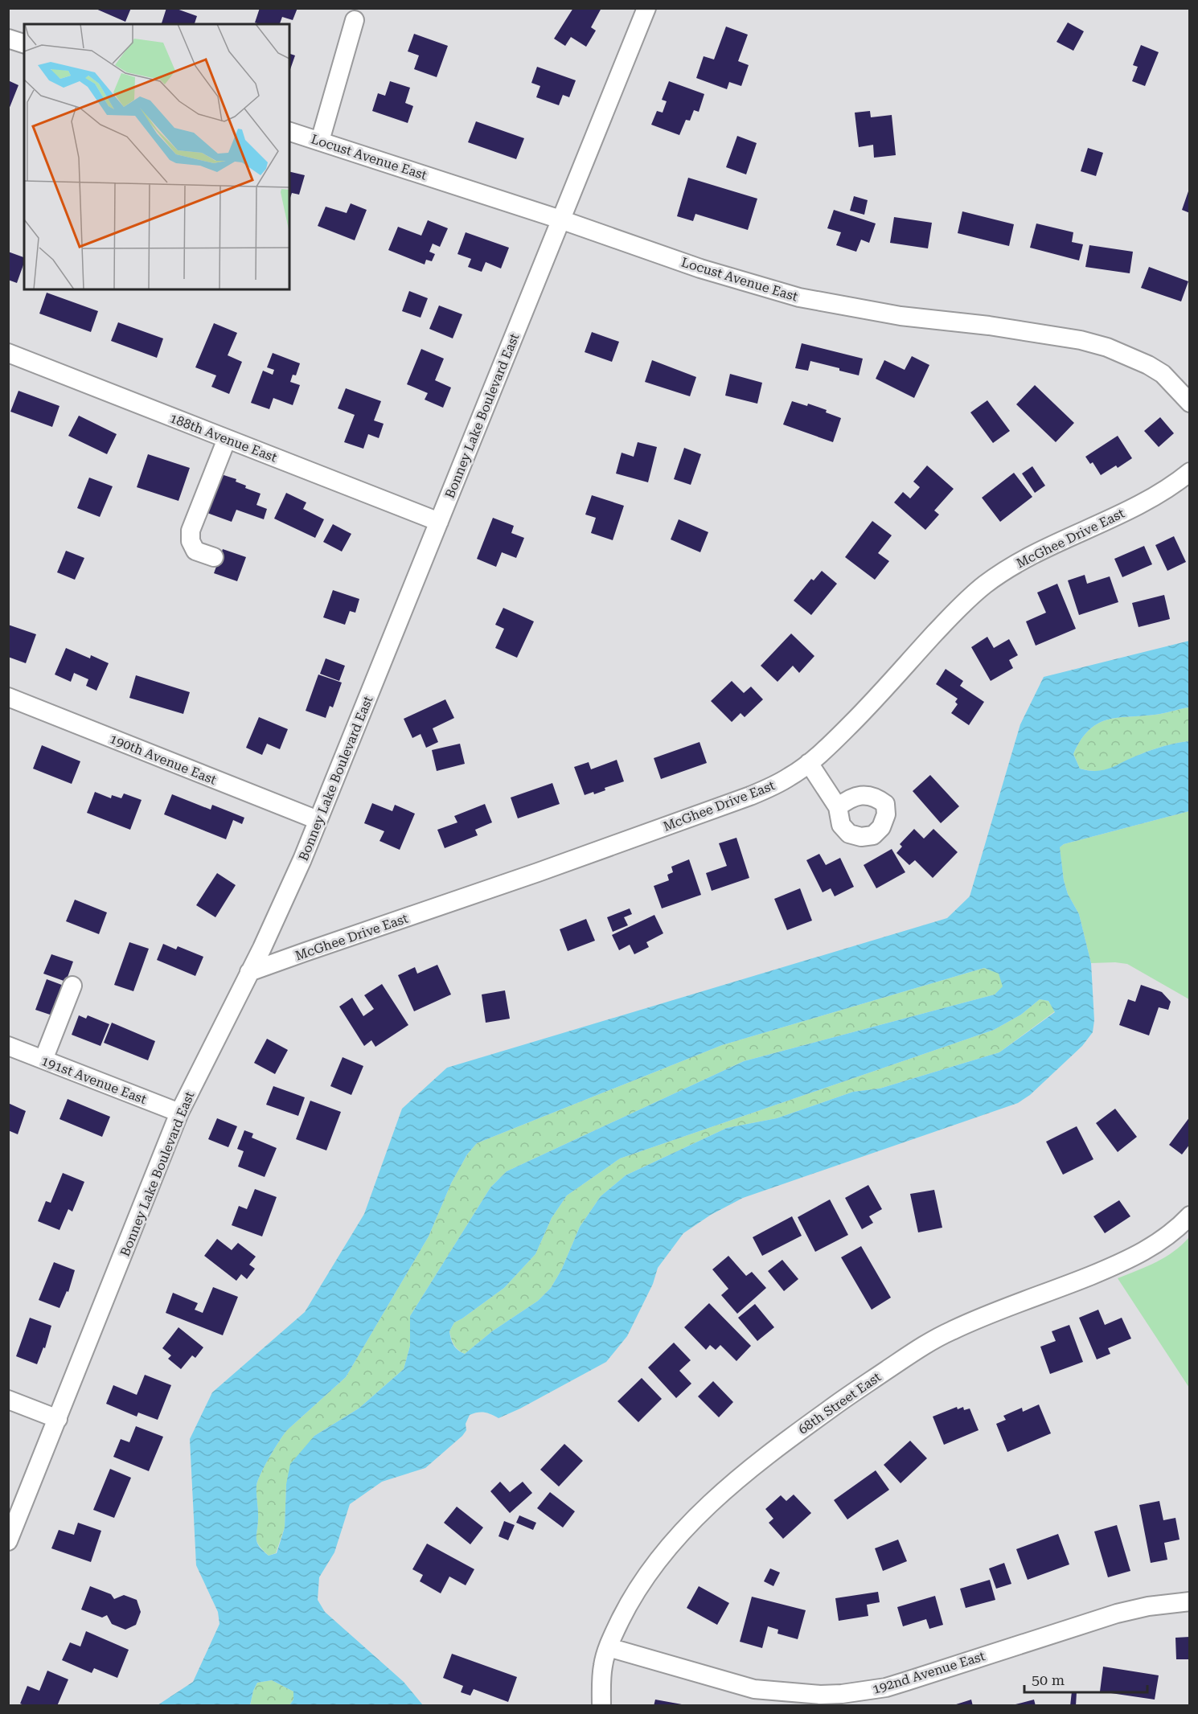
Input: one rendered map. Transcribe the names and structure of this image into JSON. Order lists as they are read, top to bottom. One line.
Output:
{"streets":{"street":["Locust Avenue East","Bonney Lake Boulevard East","188th Avenue East","McGhee Drive East","190th Avenue East","191st Avenue East","68th Street East","192nd Avenue East"]},"crossings":[["Locust Avenue East","Bonney Lake Boulevard East"],["Bonney Lake Boulevard East","188th Avenue East"],["Bonney Lake Boulevard East","McGhee Drive East"],["Bonney Lake Boulevard East","190th Avenue East"],["Bonney Lake Boulevard East","191st Avenue East"],["68th Street East","192nd Avenue East"]],"scale_bar":"50 m"}
